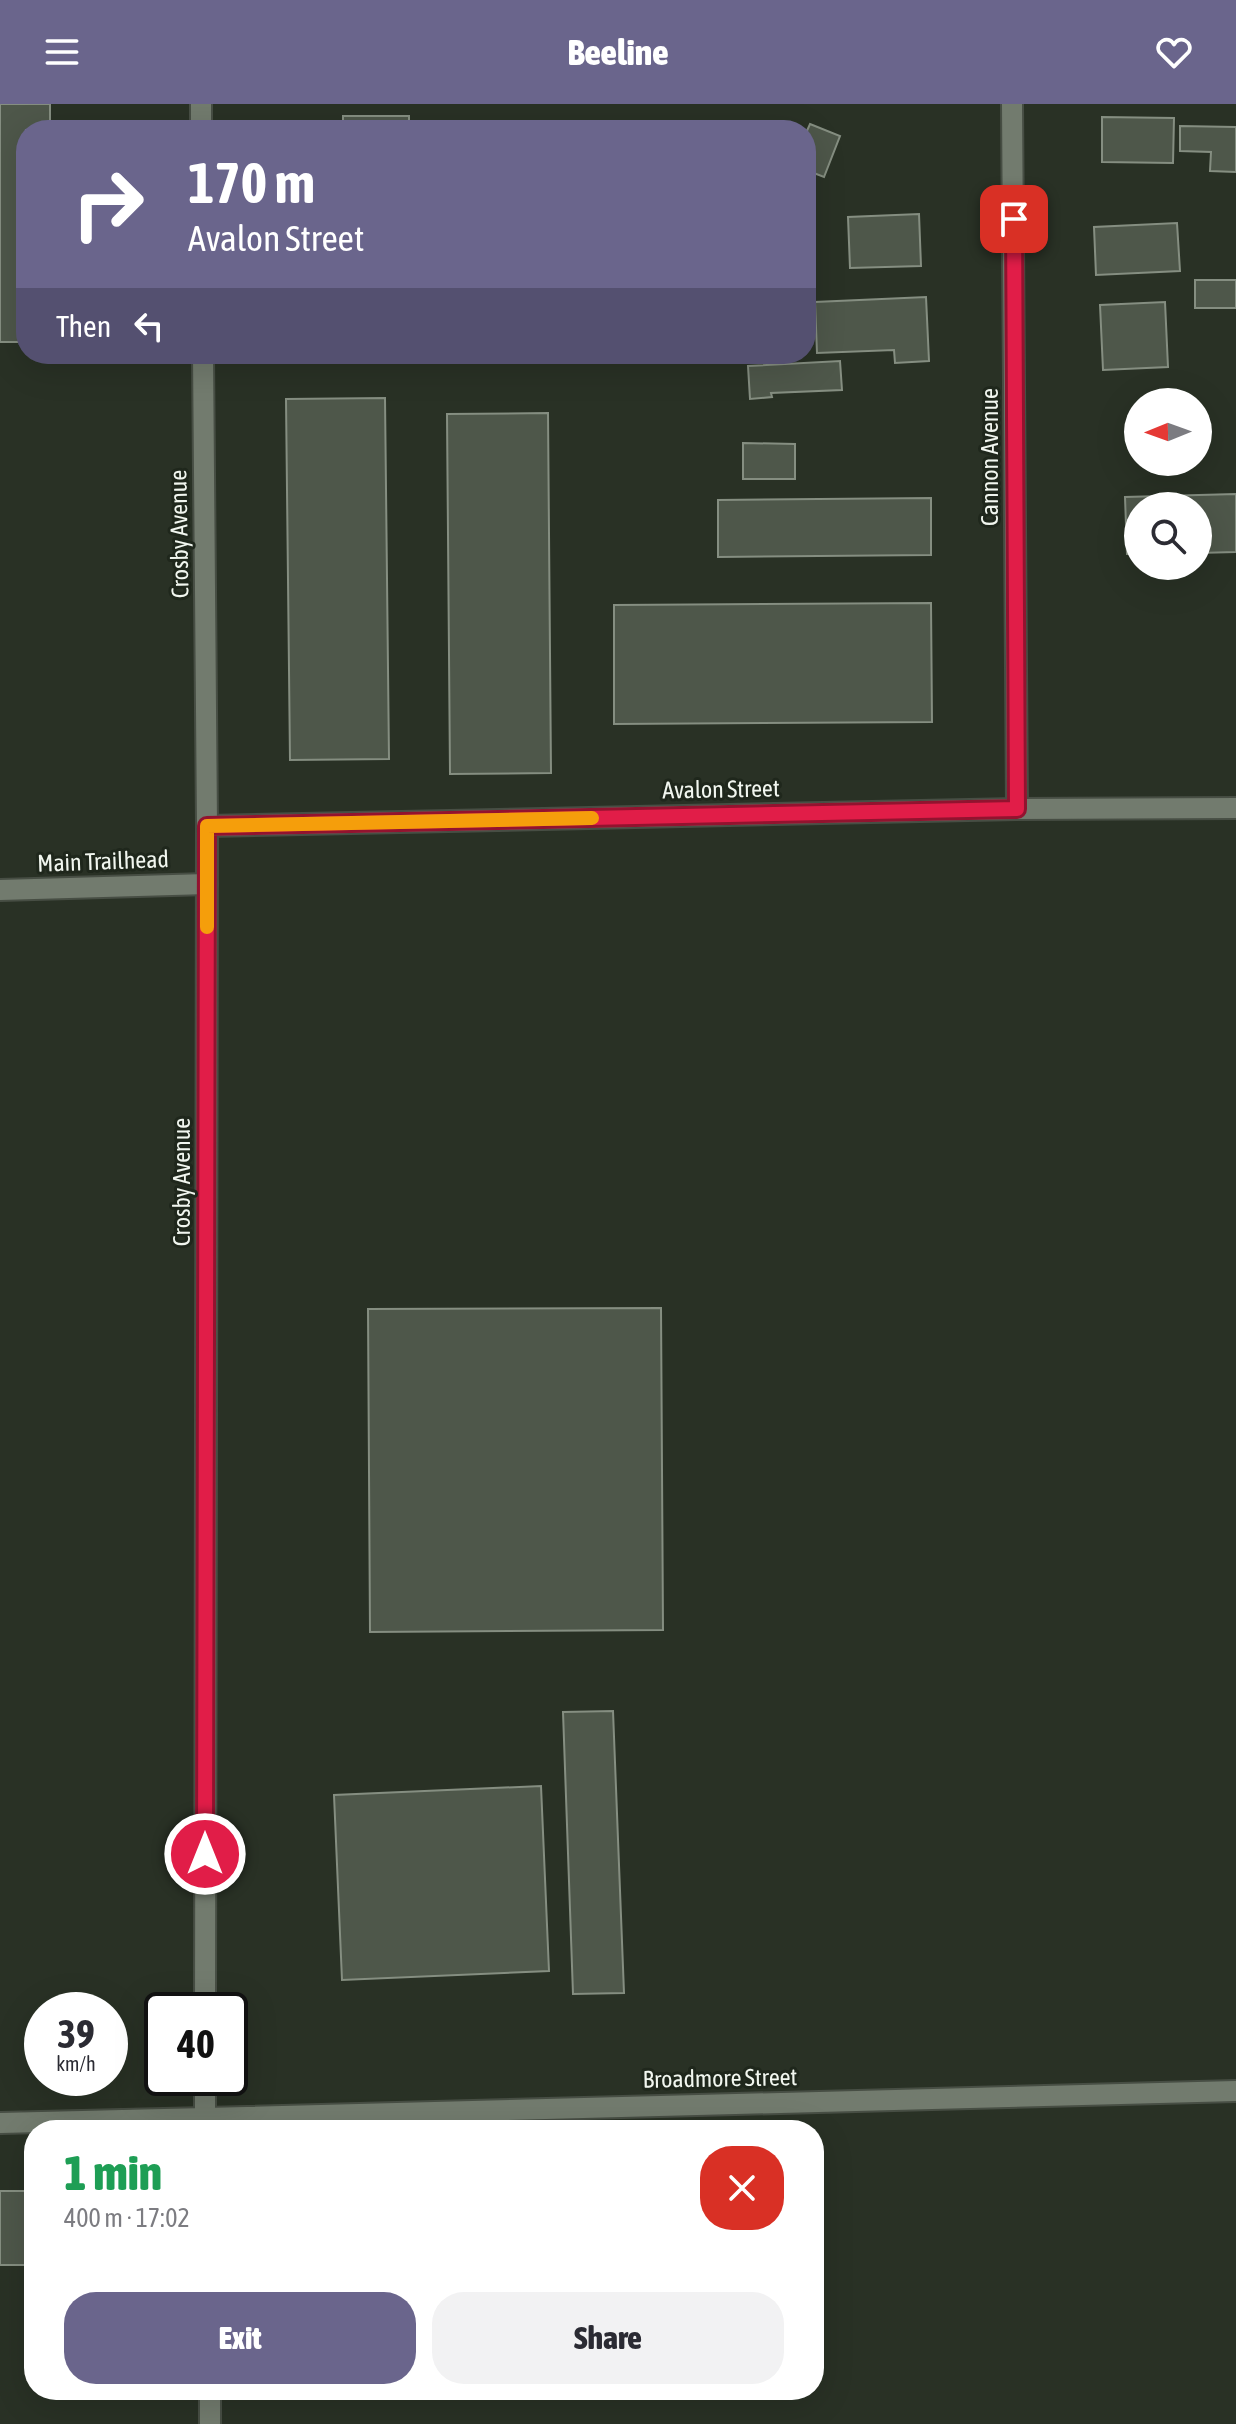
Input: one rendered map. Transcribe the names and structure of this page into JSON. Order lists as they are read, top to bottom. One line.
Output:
{"streets":{"street":["Cannon Avenue","Crosby Avenue","Avalon Street","Main Trailhead","Broadmore Street"]},"crossings":[["Cannon Avenue","Avalon Street"],["Crosby Avenue","Avalon Street"],["Crosby Avenue","Main Trailhead"]],"north":"left","page":{"header":"Beeline","turn":["170 m","Avalon Street"],"then":"Then","speed":"39 km/h","limit":"40","heading":["1 min","400 m · 17:02"],"buttons":["Exit","Share"]}}
